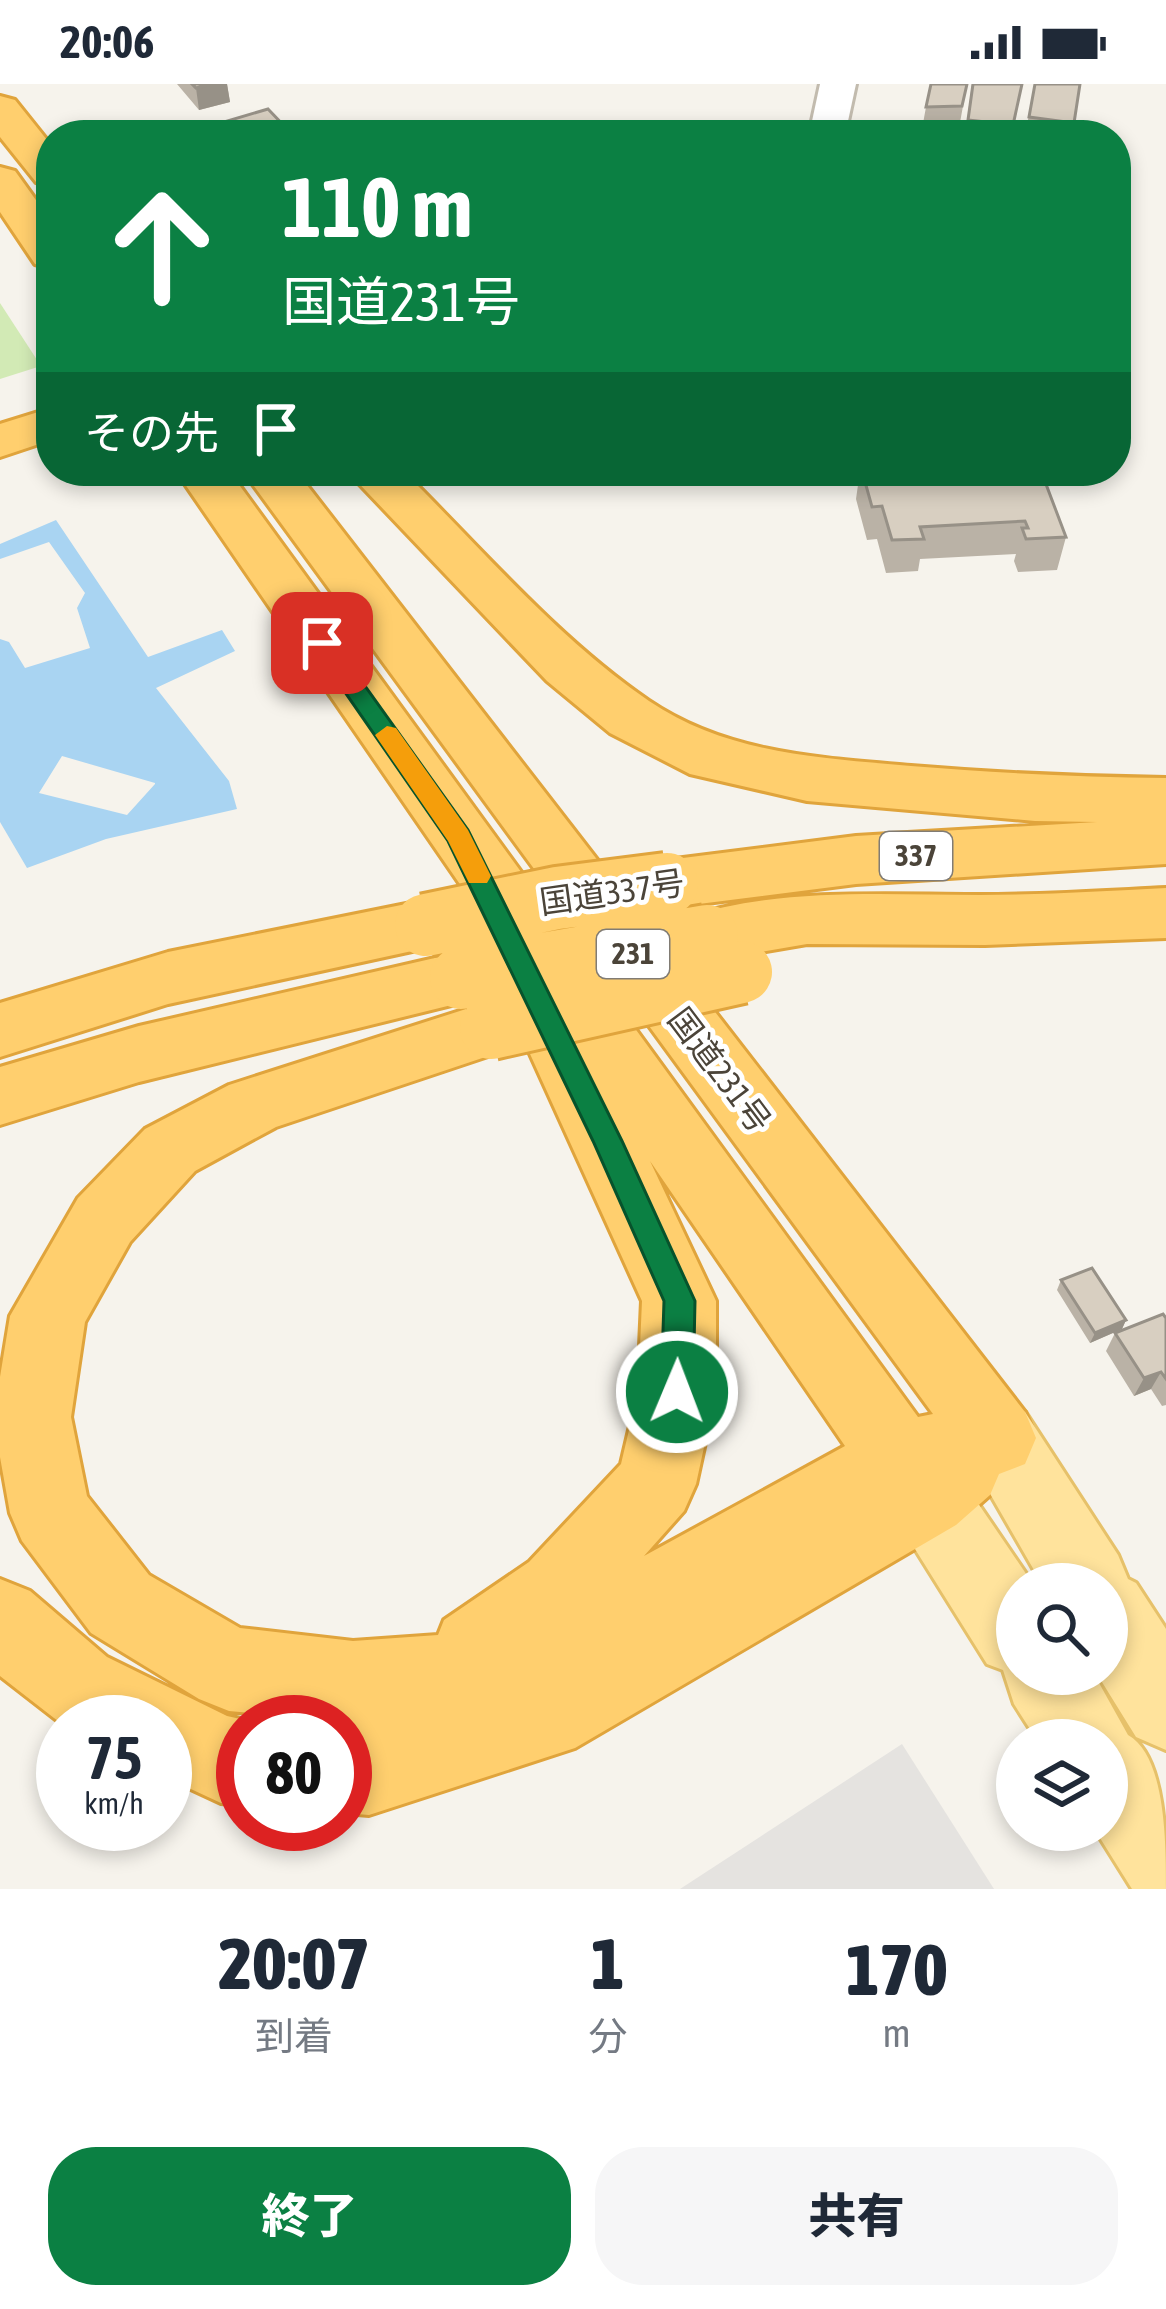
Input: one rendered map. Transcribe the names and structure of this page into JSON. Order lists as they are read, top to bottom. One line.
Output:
{"streets":{"highway":["337","国道337号","231","国道231号"]},"crossings":[["国道337号","231"]],"page":{"status":"20:06","turn":["110 m","国道231号"],"then":"その先","speed":"75 km/h","limit":"80","eta":["20:07","到着","1","分","170","m"],"buttons":["終了","共有"]}}
